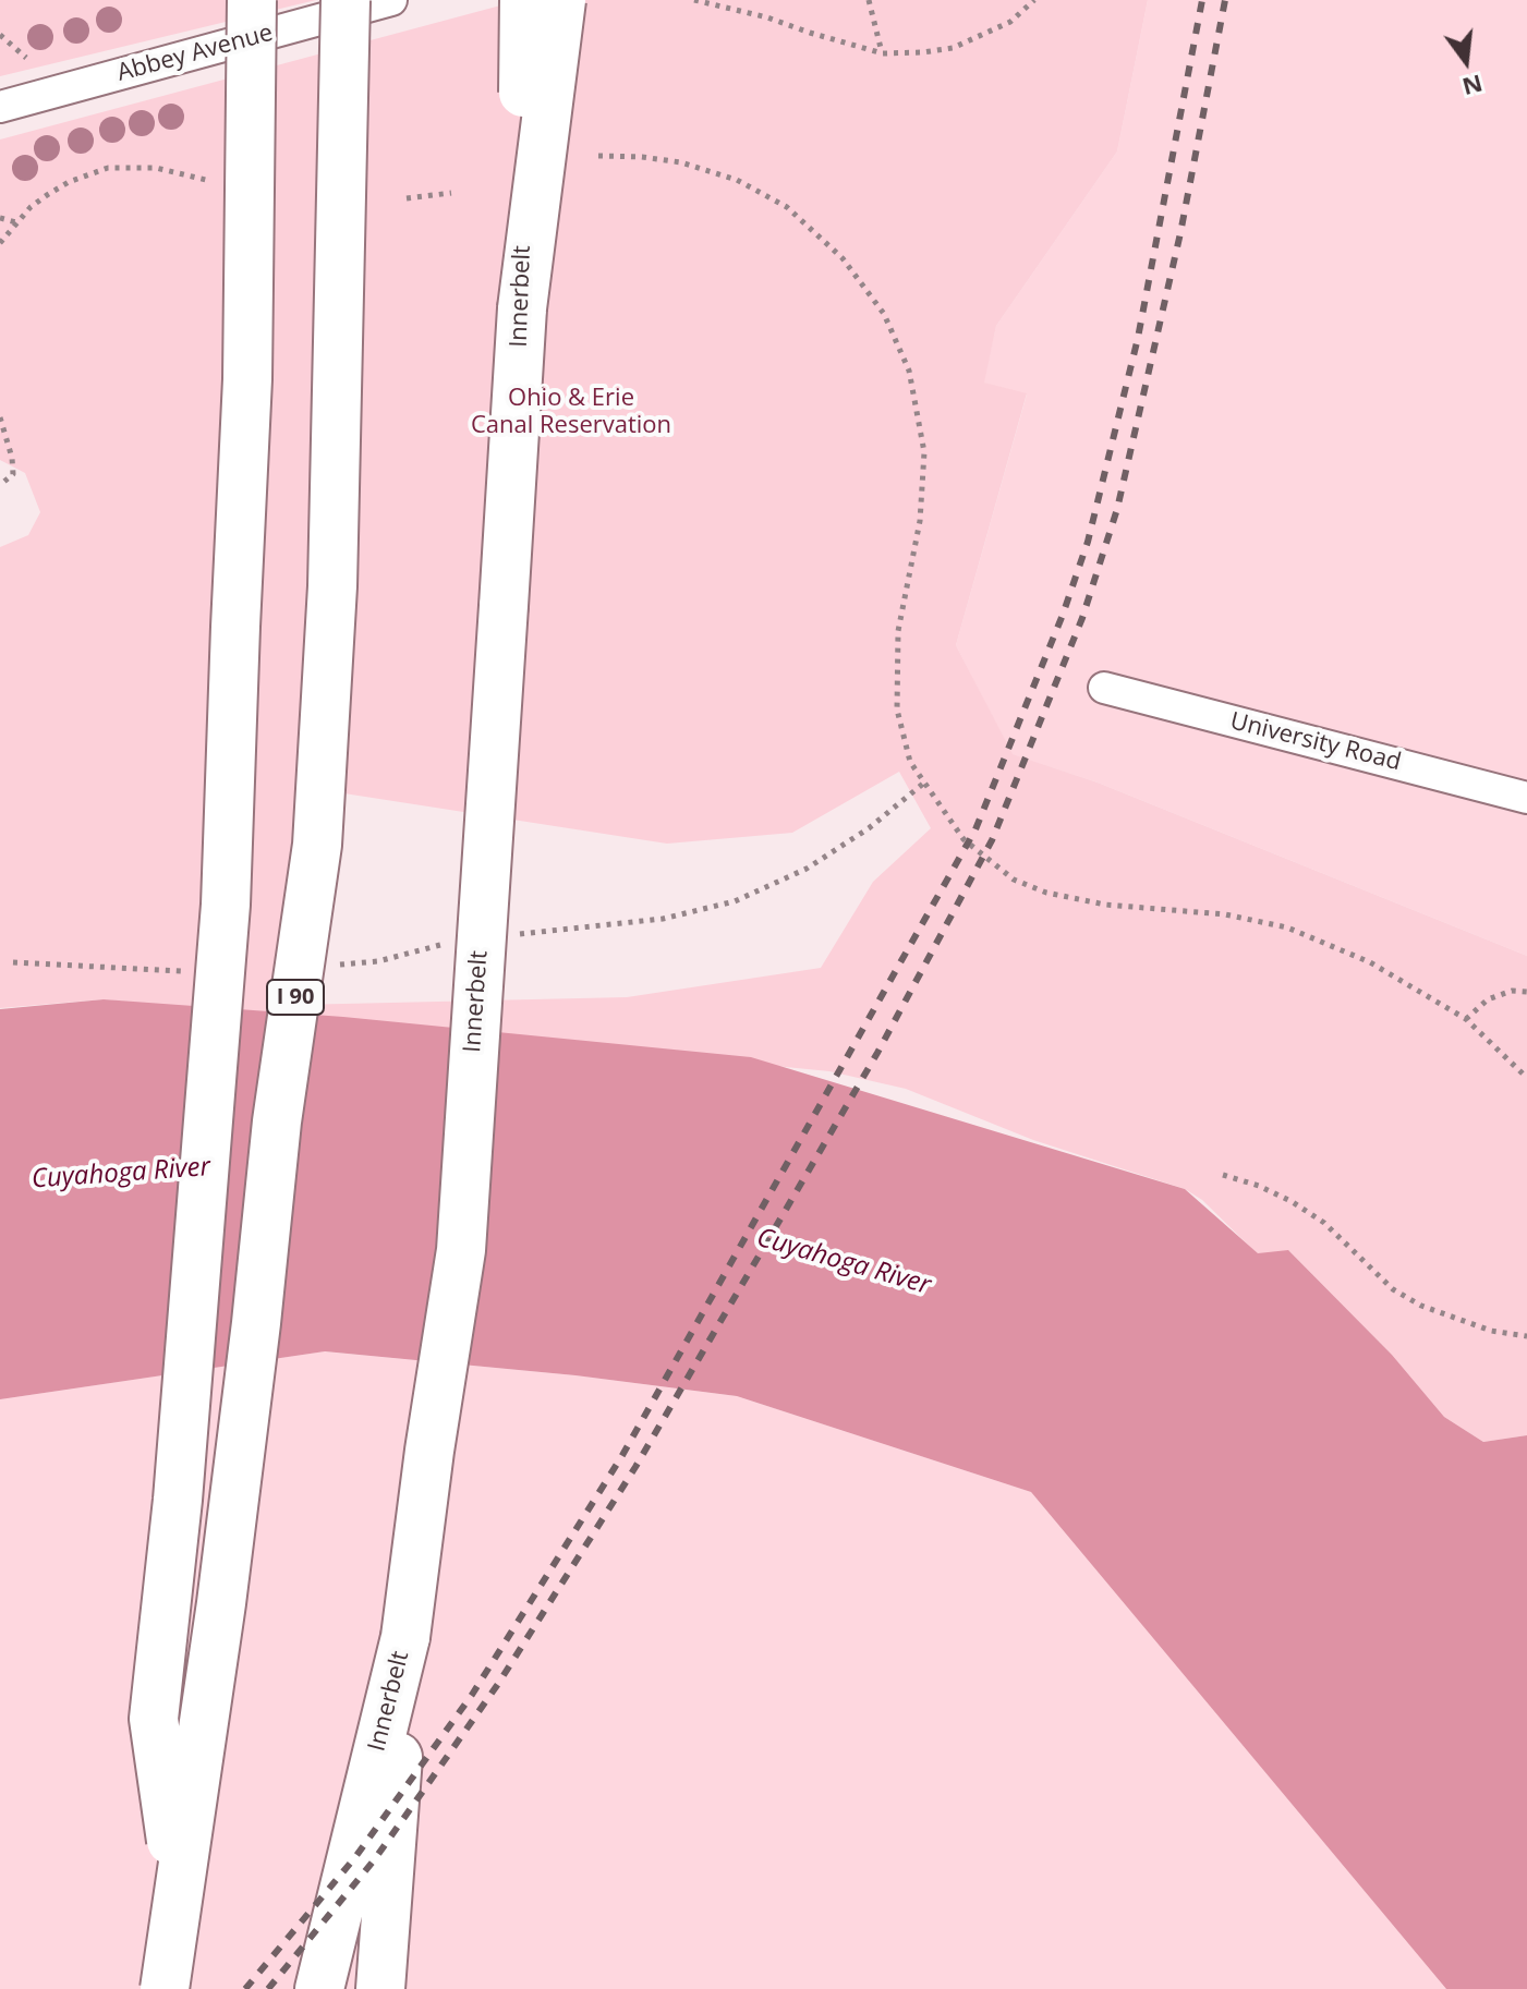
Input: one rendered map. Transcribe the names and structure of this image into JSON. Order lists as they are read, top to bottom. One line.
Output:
{"streets":{"highway":["Innerbelt","I 90"],"street":["Abbey Avenue","University Road"]},"water":["Cuyahoga River"],"parks":["Ohio & Erie Canal Reservation"],"north":"bottom"}
